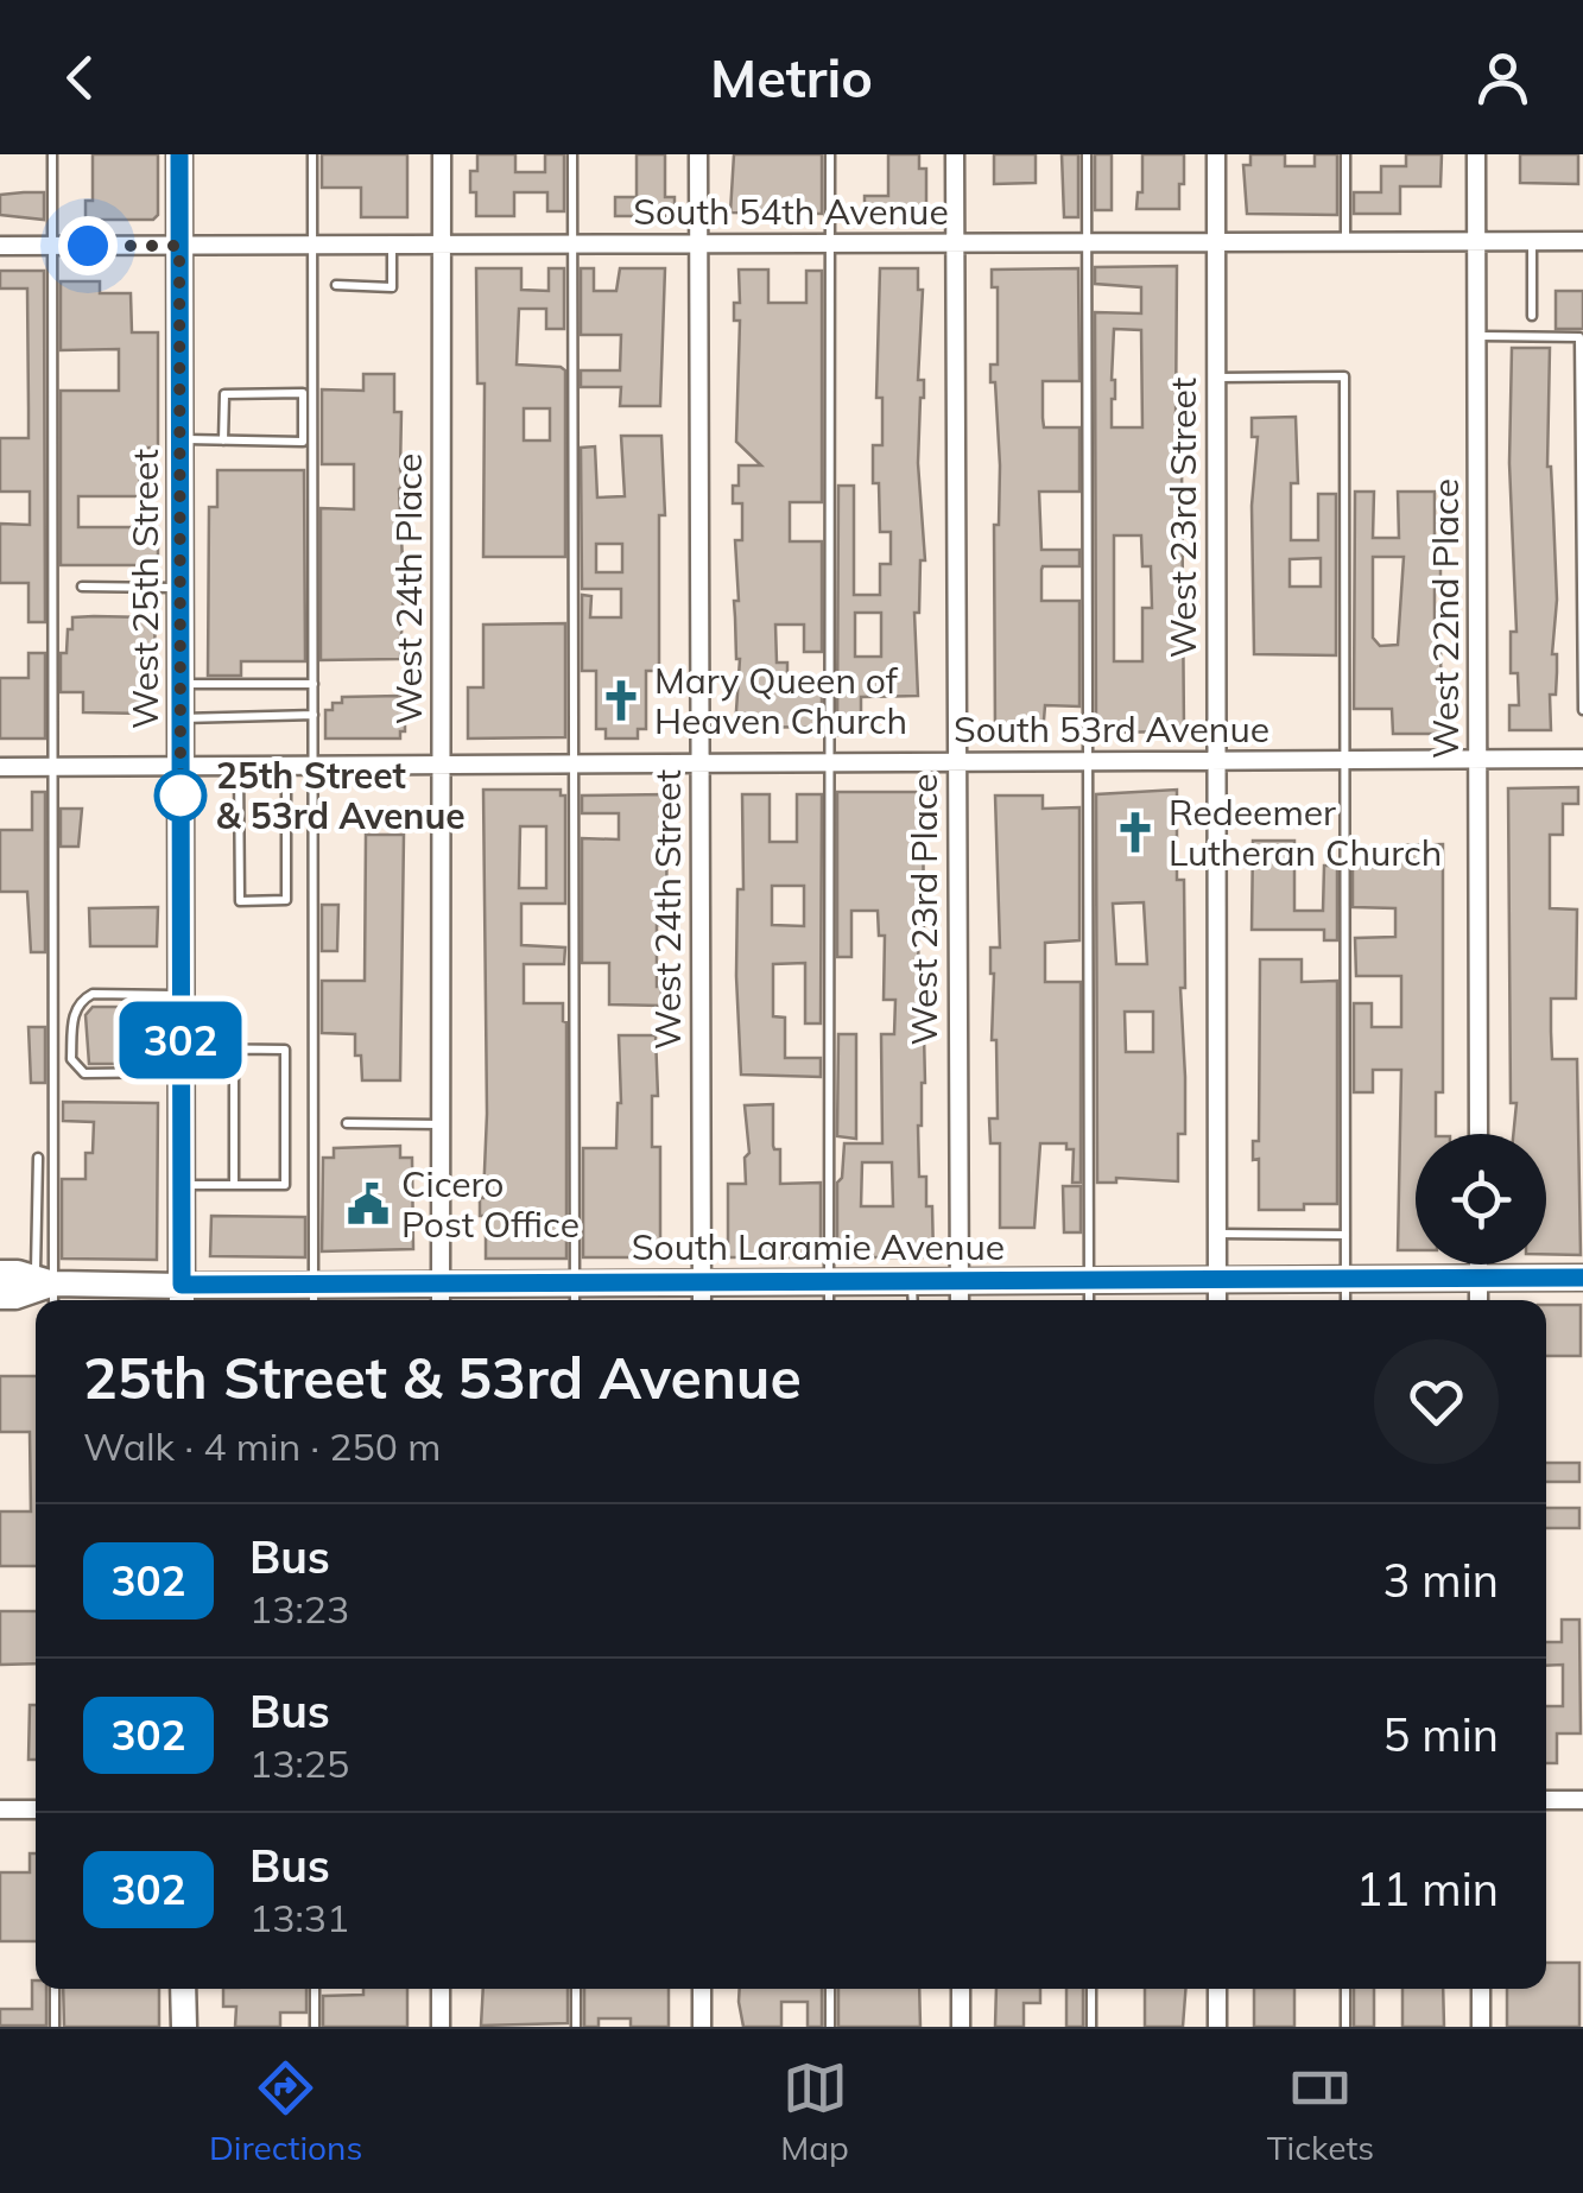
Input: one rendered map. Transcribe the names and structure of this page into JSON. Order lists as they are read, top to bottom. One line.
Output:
{"streets":{"main road":["West 25th Street","South Laramie Avenue"],"street":["South 54th Avenue","West 23rd Street","West 24th Place","West 22nd Place","South 53rd Avenue","West 24th Street","West 23rd Place"]},"crossings":[["South 54th Avenue","West 23rd Street"],["South 54th Avenue","West 25th Street"],["South 54th Avenue","West 24th Place"],["South 54th Avenue","West 22nd Place"],["South 54th Avenue","West 24th Street"],["South 54th Avenue","West 23rd Place"],["West 23rd Street","South 53rd Avenue"],["West 23rd Street","South Laramie Avenue"],["West 25th Street","South 53rd Avenue"],["West 25th Street","South Laramie Avenue"],["West 24th Place","South 53rd Avenue"],["West 24th Place","South Laramie Avenue"],["West 22nd Place","South 53rd Avenue"],["South 53rd Avenue","West 24th Street"],["South 53rd Avenue","West 23rd Place"],["West 24th Street","South Laramie Avenue"],["West 23rd Place","South Laramie Avenue"]],"places":{"church":["Mary Queen of Heaven Church","Redeemer Lutheran Church"],"other":["25th Street & 53rd Avenue"],"public building":["Cicero Post Office"]},"lines":["bus line 302"],"page":{"header":"Metrio","on_map":"302","heading":["25th Street & 53rd Avenue","Walk · 4 min · 250 m"],"list":[{"mark":"302","name":"Bus","note":"13:23","value":"3 min"},{"mark":"302","name":"Bus","note":"13:25","value":"5 min"},{"mark":"302","name":"Bus","note":"13:31","value":"11 min"}],"tabs":["Directions","Map","Tickets"]}}
